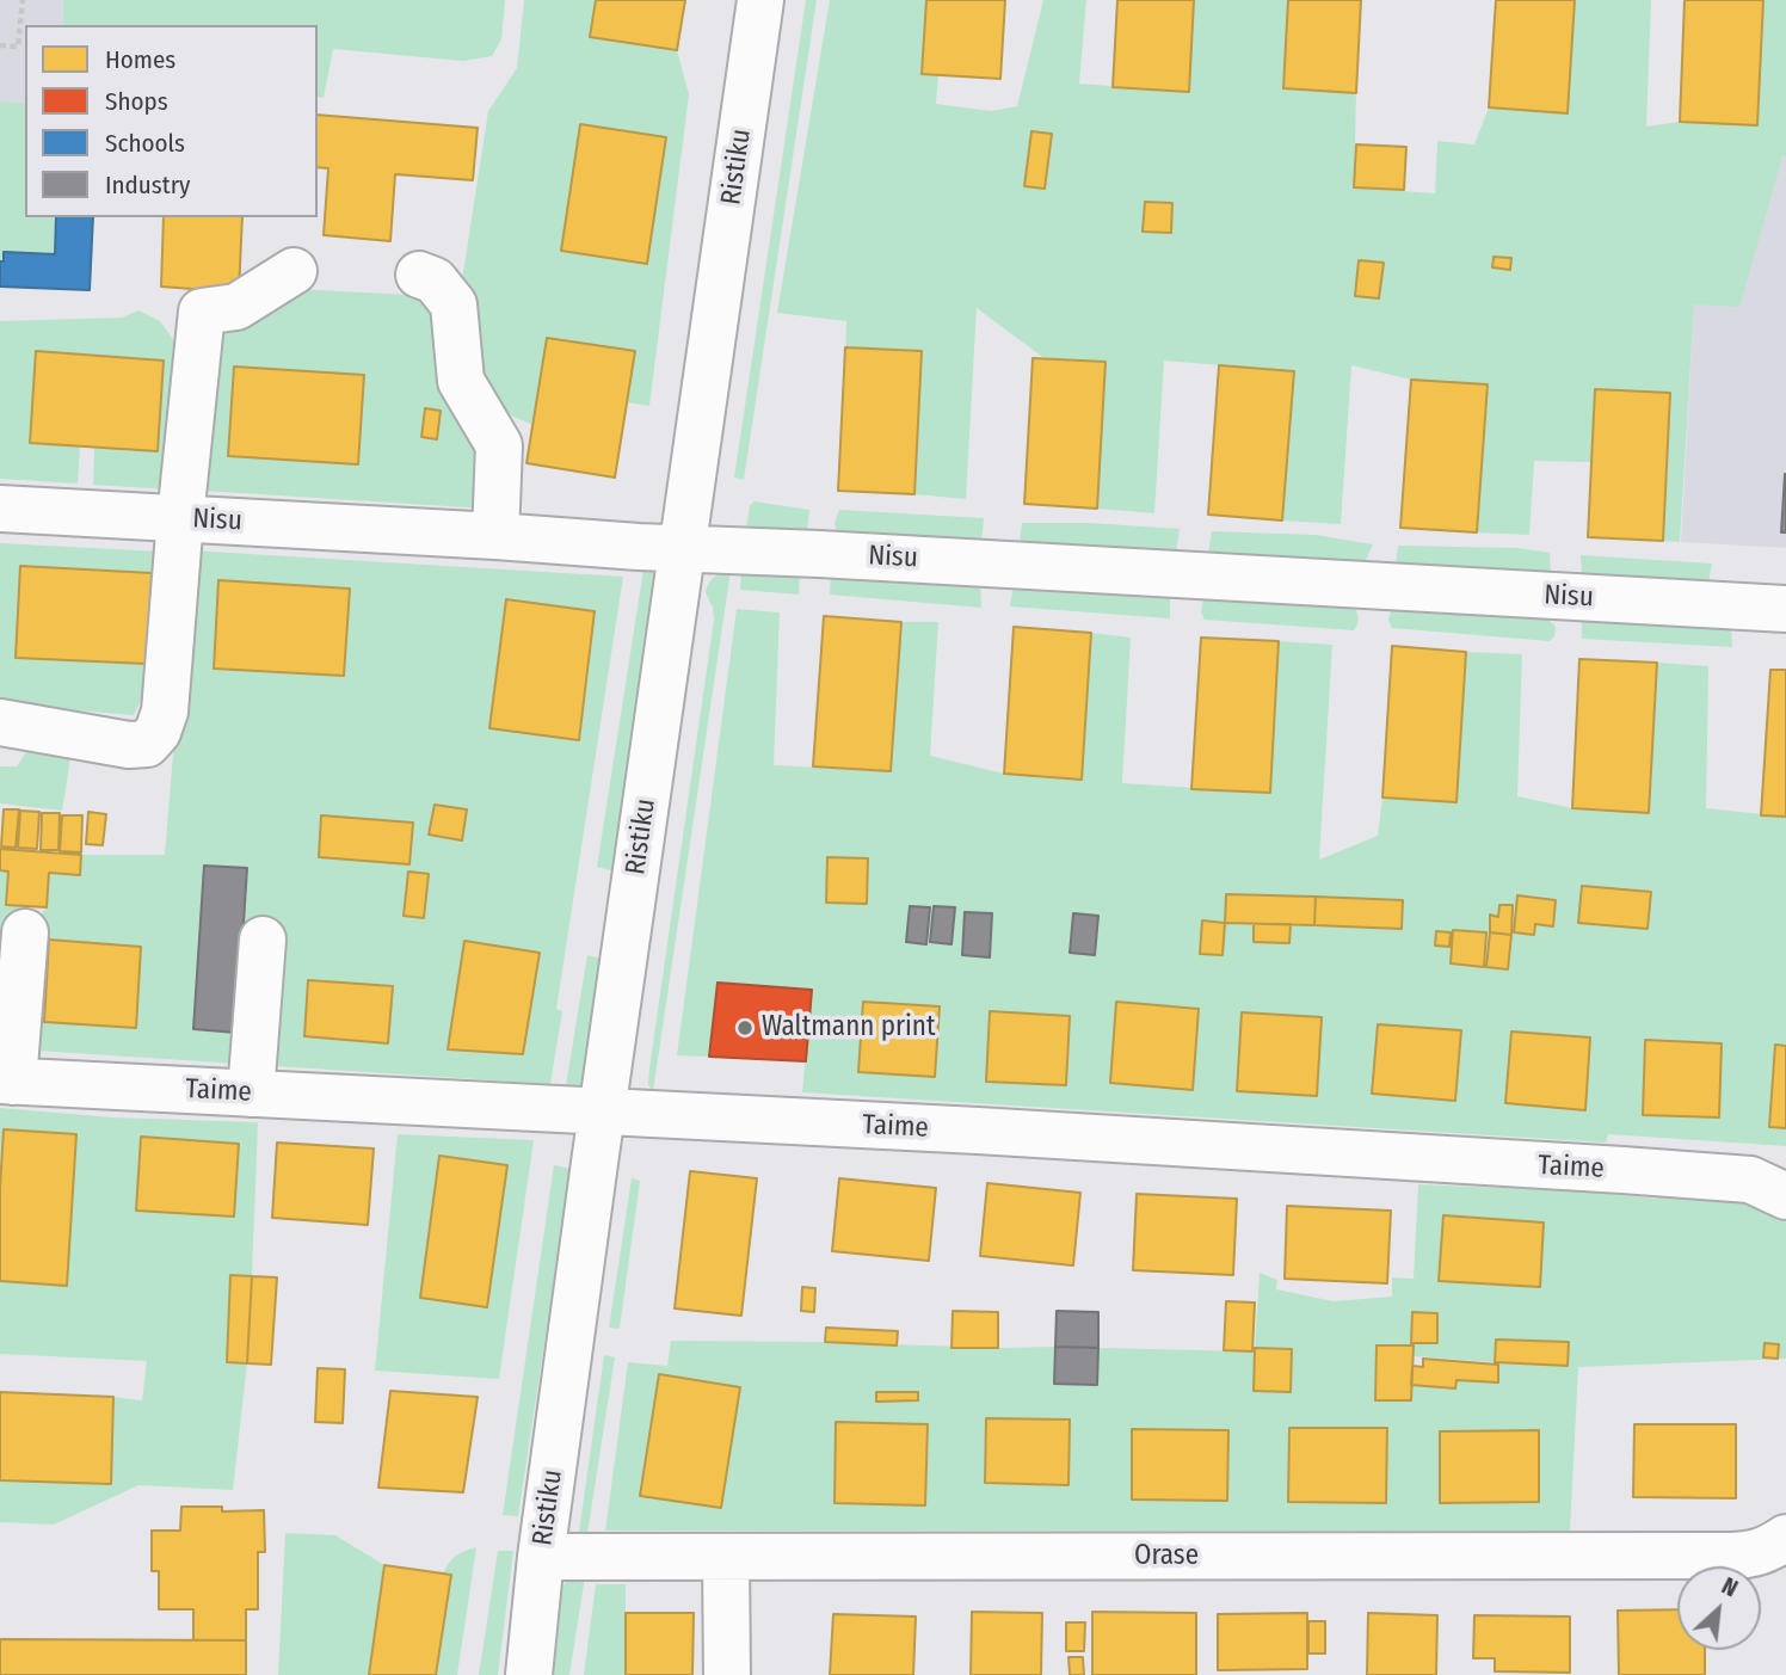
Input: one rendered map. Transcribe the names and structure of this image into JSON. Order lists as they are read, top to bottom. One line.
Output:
{"streets":{"street":["Ristiku","Nisu","Taime","Orase"]},"crossings":[["Ristiku","Nisu"],["Ristiku","Taime"],["Ristiku","Orase"]],"places":["Waltmann print"],"legend":["Homes","Shops","Schools","Industry"],"north":"top right"}
